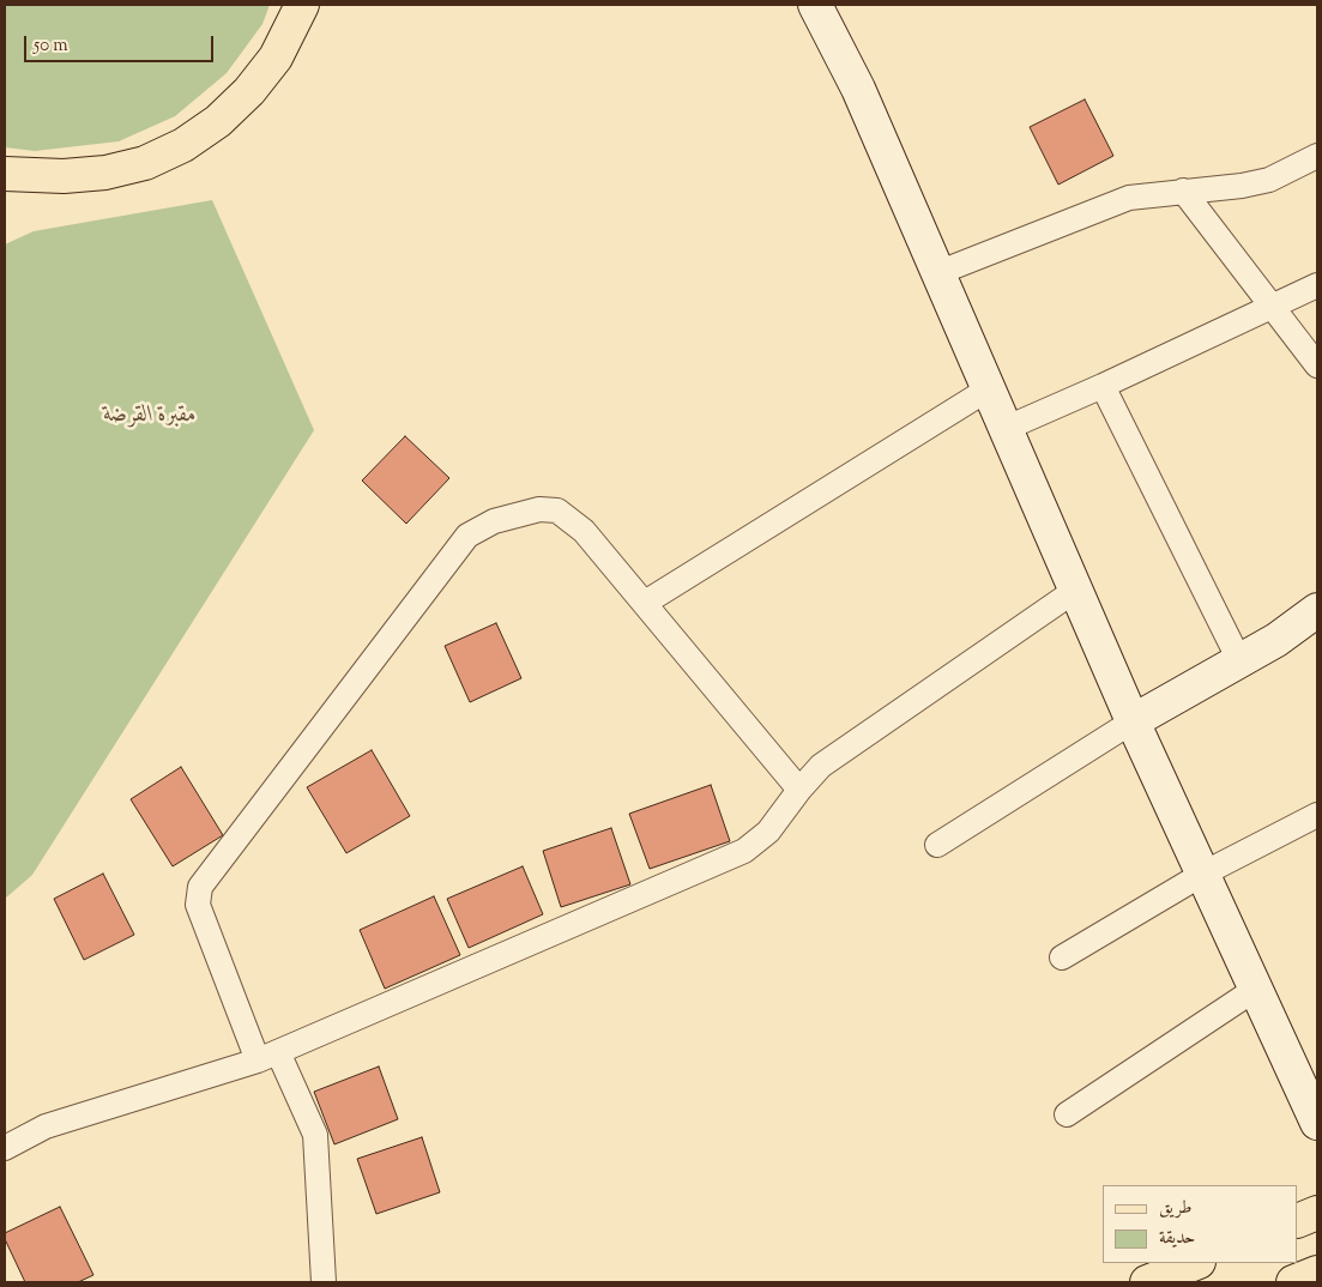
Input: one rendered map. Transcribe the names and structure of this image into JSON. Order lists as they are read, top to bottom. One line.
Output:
{"parks":["مقبرة القرضة"],"legend":["طريق","حديقة"],"scale_bar":"50 m"}
